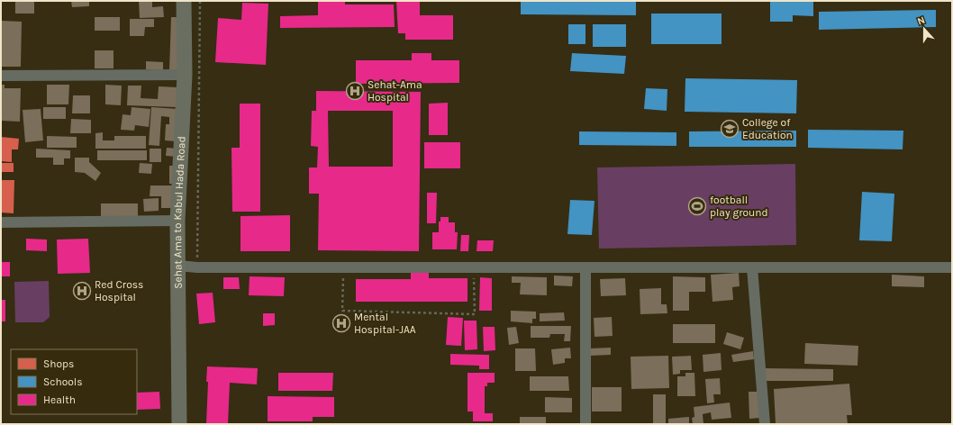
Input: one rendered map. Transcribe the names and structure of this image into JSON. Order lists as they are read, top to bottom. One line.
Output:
{"streets":{"main road":["Sehat Ama to Kabul Hada Road"]},"places":{"hospital":["Sehat-Ama Hospital","Red Cross Hospital","Mental Hospital-JAA"],"school or university":["College of Education"],"sports":["football play ground"]},"legend":["Shops","Schools","Health"],"north":"top"}
